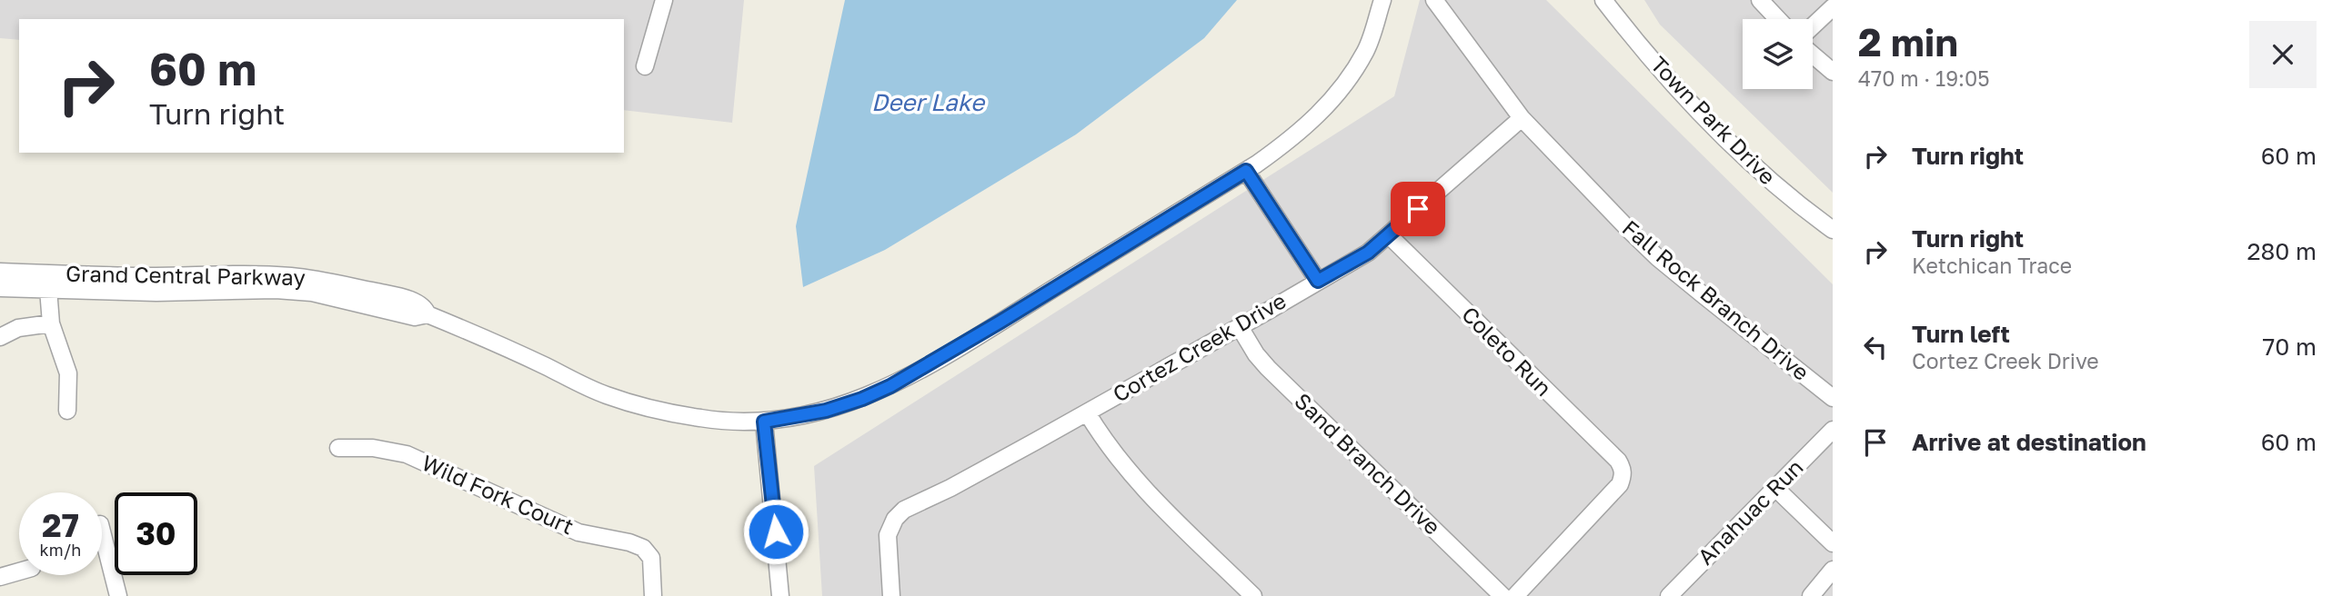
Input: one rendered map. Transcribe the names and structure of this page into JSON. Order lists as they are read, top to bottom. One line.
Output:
{"streets":{"street":["Town Park Drive","Grand Central Parkway","Fall Rock Branch Drive","Cortez Creek Drive","Coleto Run","Sand Branch Drive","Wild Fork Court","Anahuac Run"]},"crossings":[["Fall Rock Branch Drive","Cortez Creek Drive"],["Cortez Creek Drive","Coleto Run"],["Cortez Creek Drive","Sand Branch Drive"]],"water":["Deer Lake"],"page":{"heading":["2 min","470 m · 19:05"],"turn":["60 m","Turn right"],"list":[{"name":"Turn right","value":"60 m"},{"name":"Turn right","note":"Ketchican Trace","value":"280 m"},{"name":"Turn left","note":"Cortez Creek Drive","value":"70 m"},{"name":"Arrive at destination","value":"60 m"}],"speed":"27 km/h","limit":"30"}}
